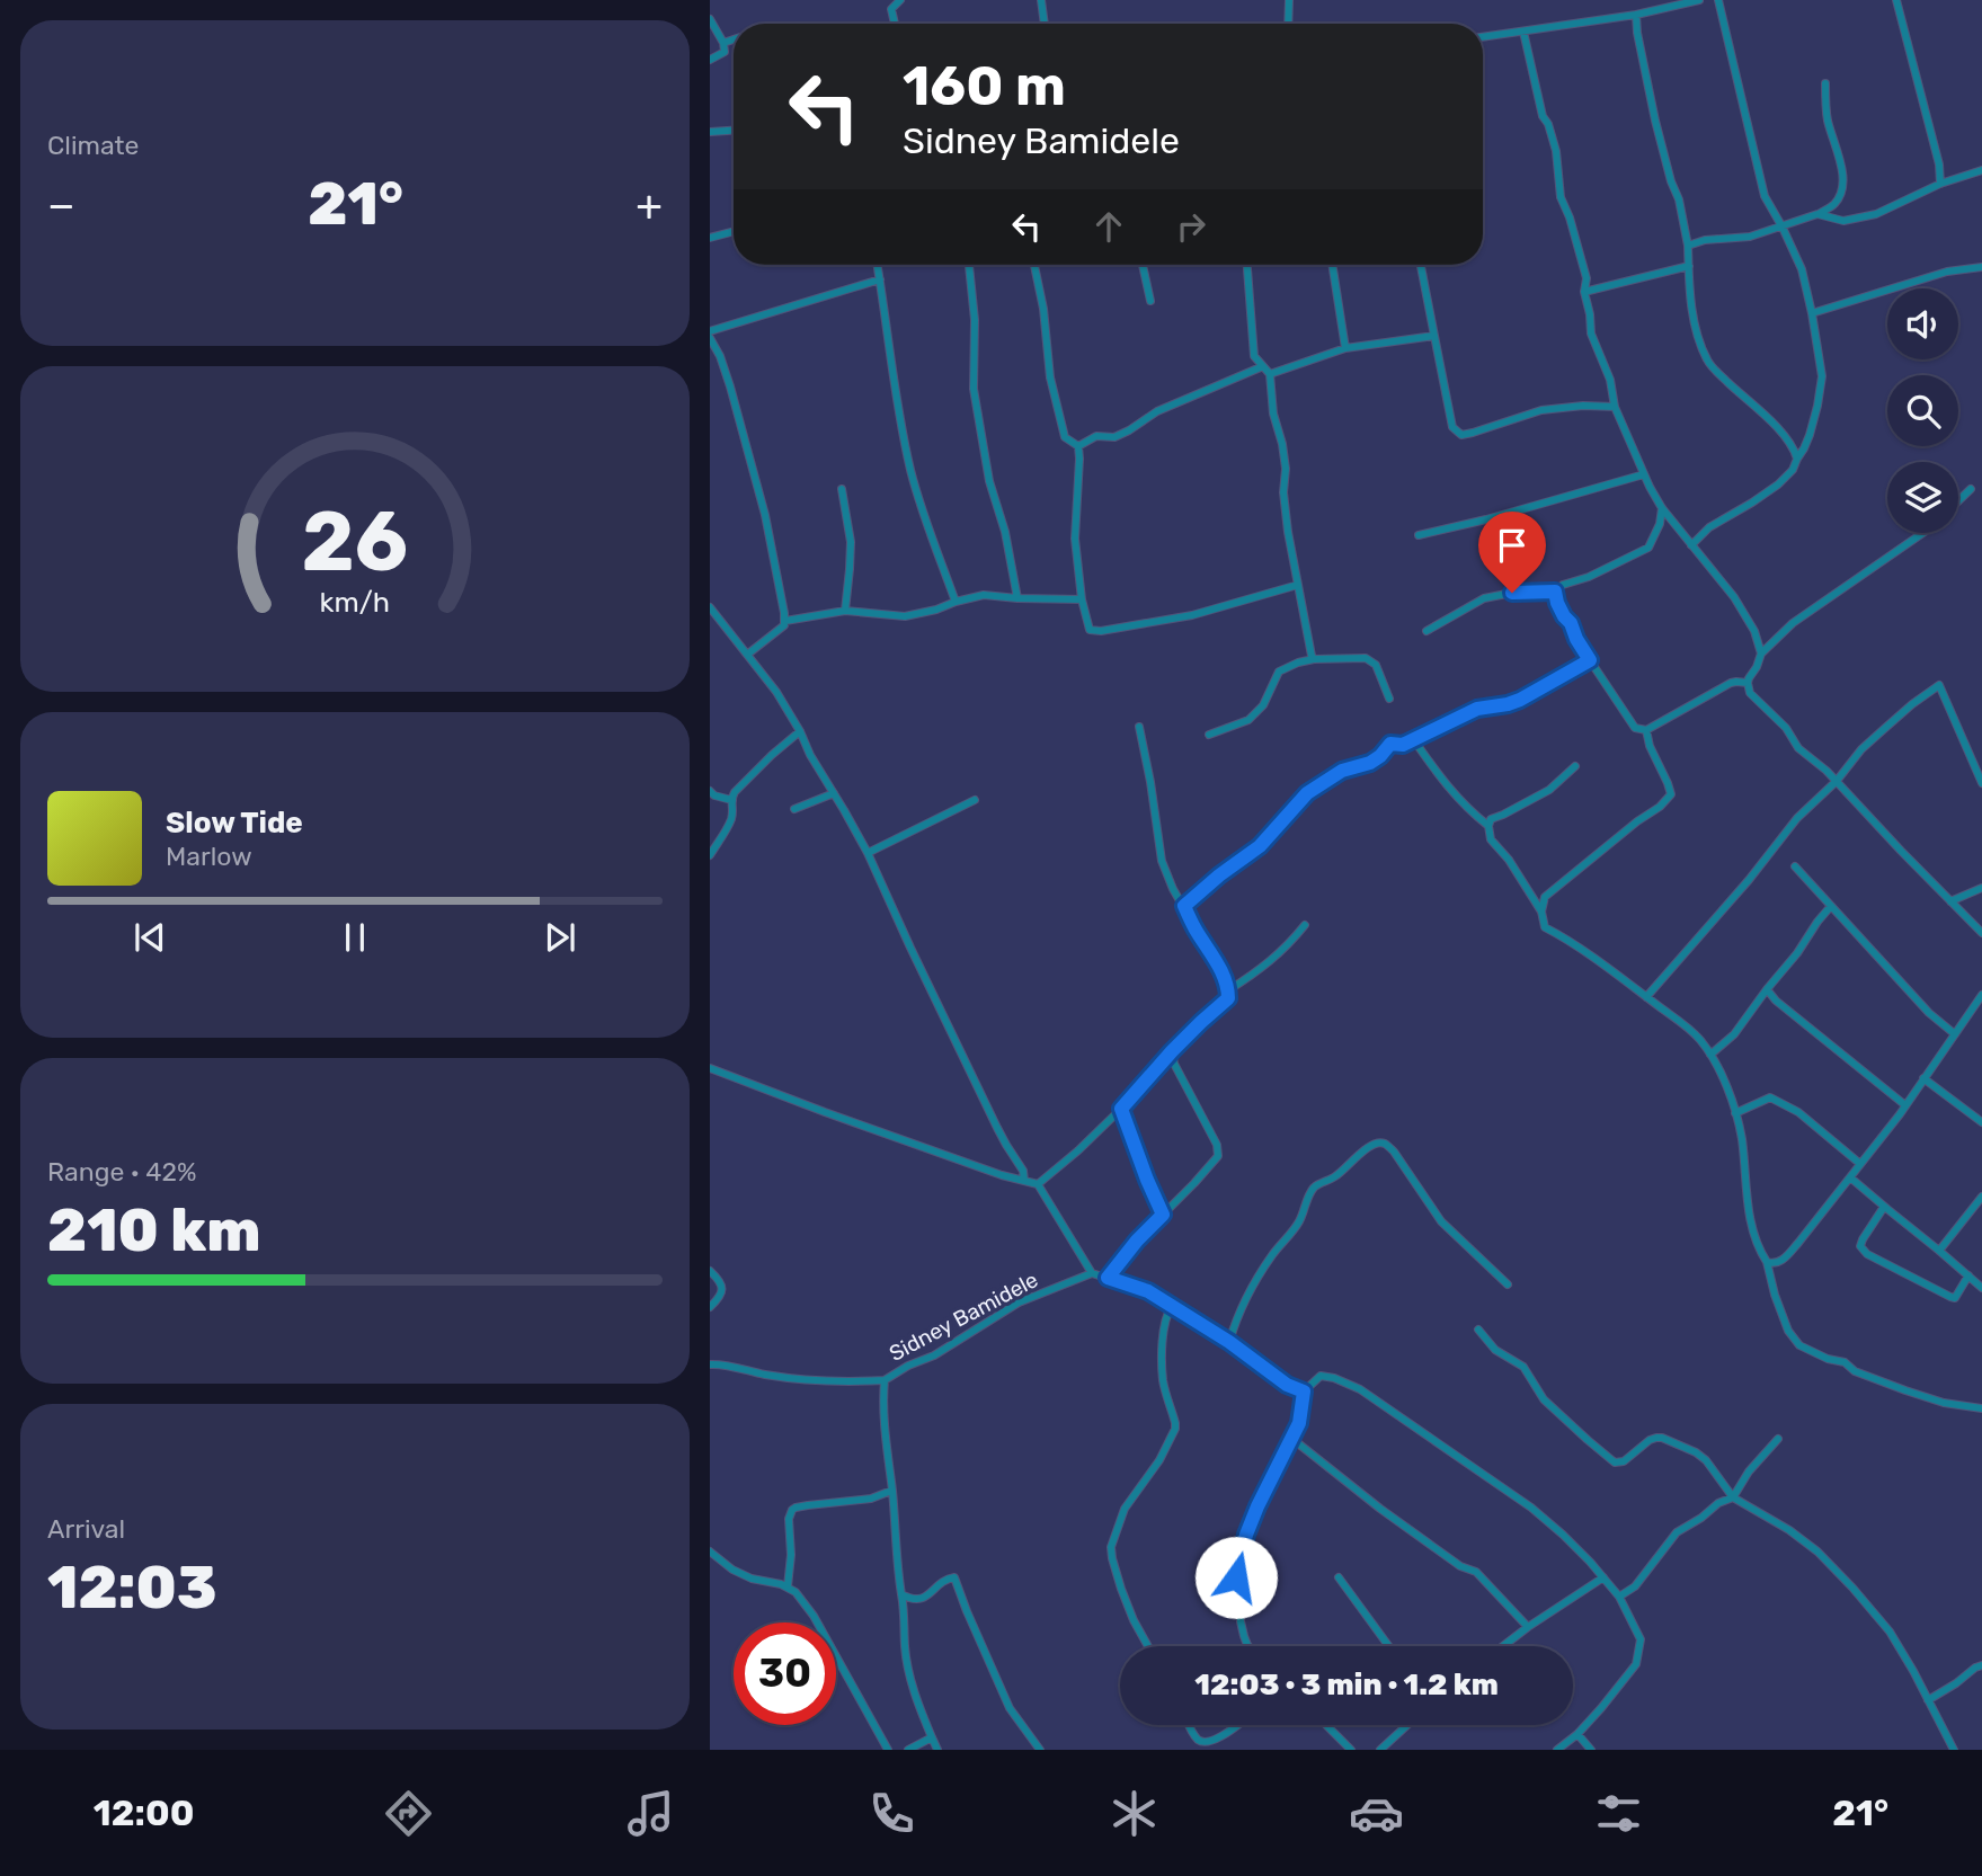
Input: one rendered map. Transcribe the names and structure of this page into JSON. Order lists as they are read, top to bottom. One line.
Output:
{"streets":{"street":["Sidney Bamidele"]},"page":{"tile":["Climate",["Range · 42%","210 km"],["Arrival","12:03"]],"turn":["160 m","Sidney Bamidele"],"heat":["−","21°","+"],"song":["Slow Tide","Marlow"],"limit":"30","trip":"12:03 · 3 min · 1.2 km","tabs":["12:00","21°"],"gauge":["26","km/h"]}}
